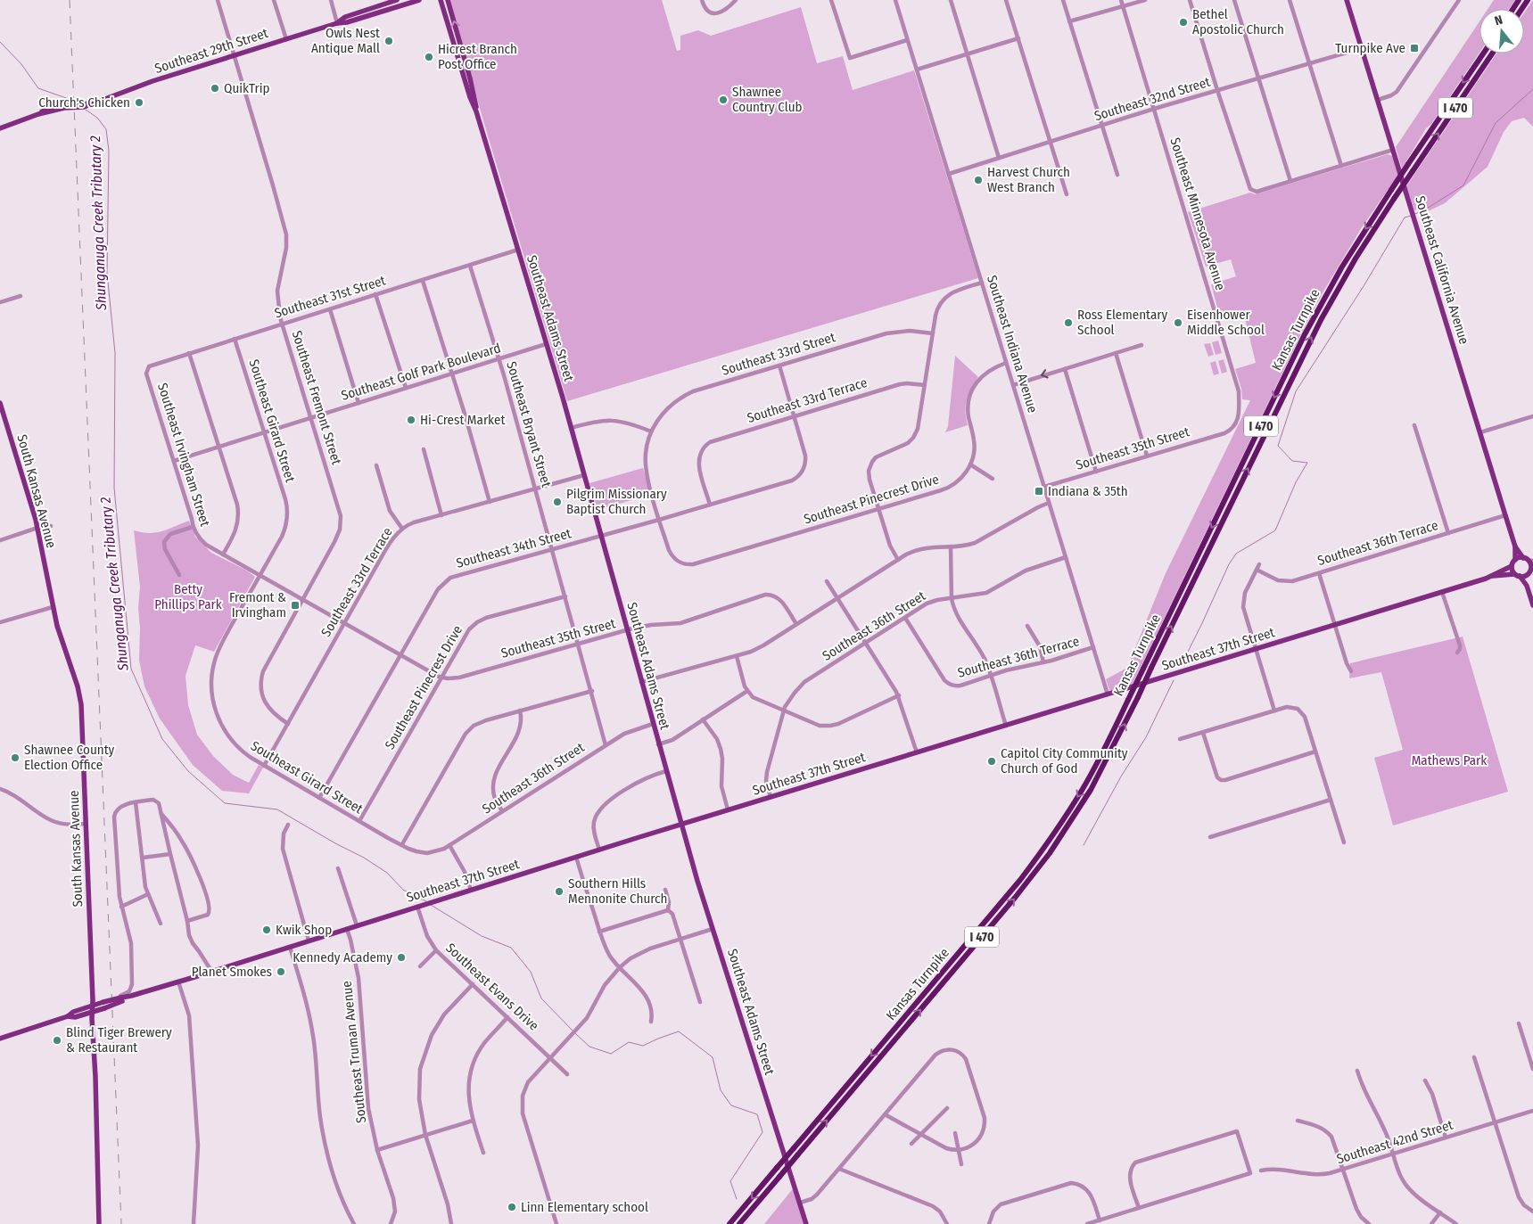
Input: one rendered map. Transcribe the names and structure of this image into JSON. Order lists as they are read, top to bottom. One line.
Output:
{"streets":{"highway":["I 470","Kansas Turnpike"],"main road":["Southeast 29th Street","Southeast California Avenue","Southeast Adams Street","South Kansas Avenue","Southeast 37th Street"],"street":["Southeast 32nd Street","Southeast Minnesota Avenue","Southeast 31st Street","Southeast Indiana Avenue","Southeast 33rd Street","Southeast Golf Park Boulevard","Southeast Fremont Street","Southeast 33rd Terrace","Southeast Girard Street","Southeast Bryant Street","Southeast 35th Street","Southeast Irvingham Street","Southeast Pinecrest Drive","Southeast 36th Terrace","Southeast 34th Street","Southeast 36th Street","Southeast Evans Drive","Southeast Truman Avenue","Southeast 42nd Street"]},"crossings":[["Southeast 29th Street","Southeast Fremont Street"],["Southeast 32nd Street","Southeast Minnesota Avenue"],["Southeast 32nd Street","Southeast California Avenue"],["Southeast 32nd Street","Southeast Indiana Avenue"],["Southeast Minnesota Avenue","Southeast 35th Street"],["Southeast California Avenue","Southeast 36th Terrace"],["Southeast California Avenue","Southeast 37th Street"],["Southeast 31st Street","Southeast Adams Street"],["Southeast 31st Street","Southeast Fremont Street"],["Southeast 31st Street","Southeast Girard Street"],["Southeast 31st Street","Southeast Bryant Street"],["Southeast 31st Street","Southeast Irvingham Street"],["Southeast Adams Street","Southeast Golf Park Boulevard"],["Southeast Adams Street","Southeast 33rd Terrace"],["Southeast Adams Street","Southeast 35th Street"],["Southeast Adams Street","Southeast 34th Street"],["Southeast Adams Street","Southeast 36th Street"],["Southeast Adams Street","Southeast 37th Street"],["Southeast Indiana Avenue","Southeast 35th Street"],["Southeast Indiana Avenue","Southeast Pinecrest Drive"],["Southeast Indiana Avenue","Southeast 36th Terrace"],["Southeast Indiana Avenue","Southeast 36th Street"],["Southeast Indiana Avenue","Southeast 37th Street"],["Southeast Golf Park Boulevard","Southeast Fremont Street"],["Southeast Golf Park Boulevard","Southeast Girard Street"],["Southeast Golf Park Boulevard","Southeast Bryant Street"],["Southeast Golf Park Boulevard","Southeast Irvingham Street"],["Southeast Fremont Street","Southeast 33rd Terrace"],["Southeast Fremont Street","Southeast Irvingham Street"],["Southeast 33rd Terrace","Southeast Girard Street"],["Southeast 33rd Terrace","Southeast Bryant Street"],["Southeast 33rd Terrace","Southeast Irvingham Street"],["Southeast 33rd Terrace","Southeast 34th Street"],["Southeast Girard Street","Southeast Irvingham Street"],["Southeast Girard Street","Southeast Pinecrest Drive"],["Southeast Girard Street","Southeast 34th Street"],["Southeast Girard Street","Southeast 36th Street"],["Southeast Bryant Street","Southeast 35th Street"],["Southeast Bryant Street","Southeast Pinecrest Drive"],["Southeast Bryant Street","Southeast 34th Street"],["Southeast Bryant Street","Southeast 36th Street"],["Southeast 35th Street","Southeast Irvingham Street"],["Southeast 35th Street","Southeast Pinecrest Drive"],["Southeast Irvingham Street","Southeast Pinecrest Drive"],["Southeast Irvingham Street","Southeast 34th Street"],["Southeast Pinecrest Drive","Southeast 34th Street"],["Southeast 36th Terrace","Southeast 36th Street"],["Southeast 36th Street","Southeast 37th Street"],["Southeast 37th Street","Southeast Evans Drive"],["Southeast 37th Street","Southeast Truman Avenue"]],"water":["Shunganuga Creek Tributary 2"],"parks":["Betty Phillips Park","Mathews Park"],"places":{"other":["Bethel Apostolic Church","Owls Nest Antique Mall","Hicrest Branch Post Office","QuikTrip","Shawnee Country Club","Church's Chicken","Harvest Church West Branch","Ross Elementary School","Eisenhower Middle School","Hi-Crest Market","Pilgrim Missionary Baptist Church","Shawnee County Election Office","Capitol City Community Church of God","Southern Hills Mennonite Church","Kwik Shop","Kennedy Academy","Planet Smokes","Blind Tiger Brewery & Restaurant","Linn Elementary school"],"transit":["Turnpike Ave","Indiana & 35th","Fremont & Irvingham"]},"north":"top"}
